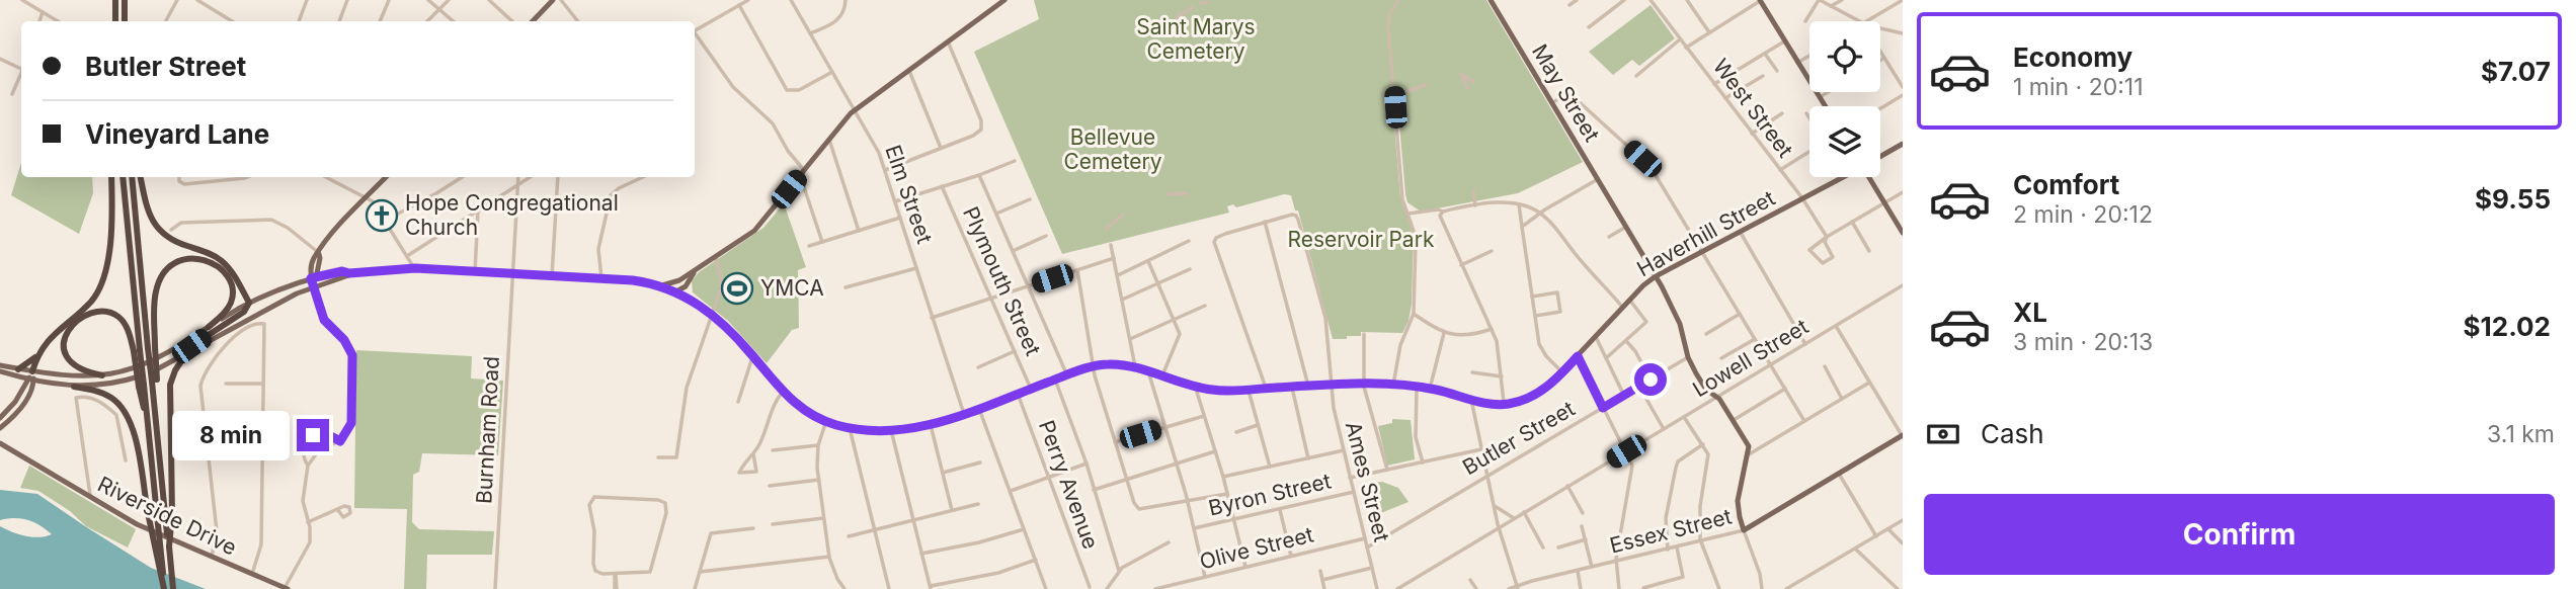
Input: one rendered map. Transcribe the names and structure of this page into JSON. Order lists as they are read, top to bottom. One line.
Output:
{"streets":{"main road":["May Street","Haverhill Street","Riverside Drive","Essex Street"],"street":["West Street","Elm Street","Plymouth Street","Lowell Street","Burnham Road","Butler Street","Ames Street","Perry Avenue","Byron Street","Olive Street"]},"crossings":[["May Street","Haverhill Street"],["May Street","Lowell Street"],["May Street","Butler Street"],["West Street","Haverhill Street"],["Elm Street","Haverhill Street"],["Haverhill Street","Plymouth Street"],["Haverhill Street","Burnham Road"],["Haverhill Street","Ames Street"],["Haverhill Street","Perry Avenue"],["Butler Street","Ames Street"],["Ames Street","Byron Street"],["Ames Street","Olive Street"]],"parks":["Saint Marys Cemetery","Bellevue Cemetery","Reservoir Park"],"places":{"church":["Hope Congregational Church"],"sports":["YMCA"]},"page":{"list":[{"name":"Economy","note":"1 min · 20:11","value":"$7.07"},{"name":"Comfort","note":"2 min · 20:12","value":"$9.55"},{"name":"XL","note":"3 min · 20:13","value":"$12.02"}],"banner":["Butler Street","Vineyard Lane"],"pay":["Cash","3.1 km"],"bubble":"8 min","buttons":"Confirm"}}
